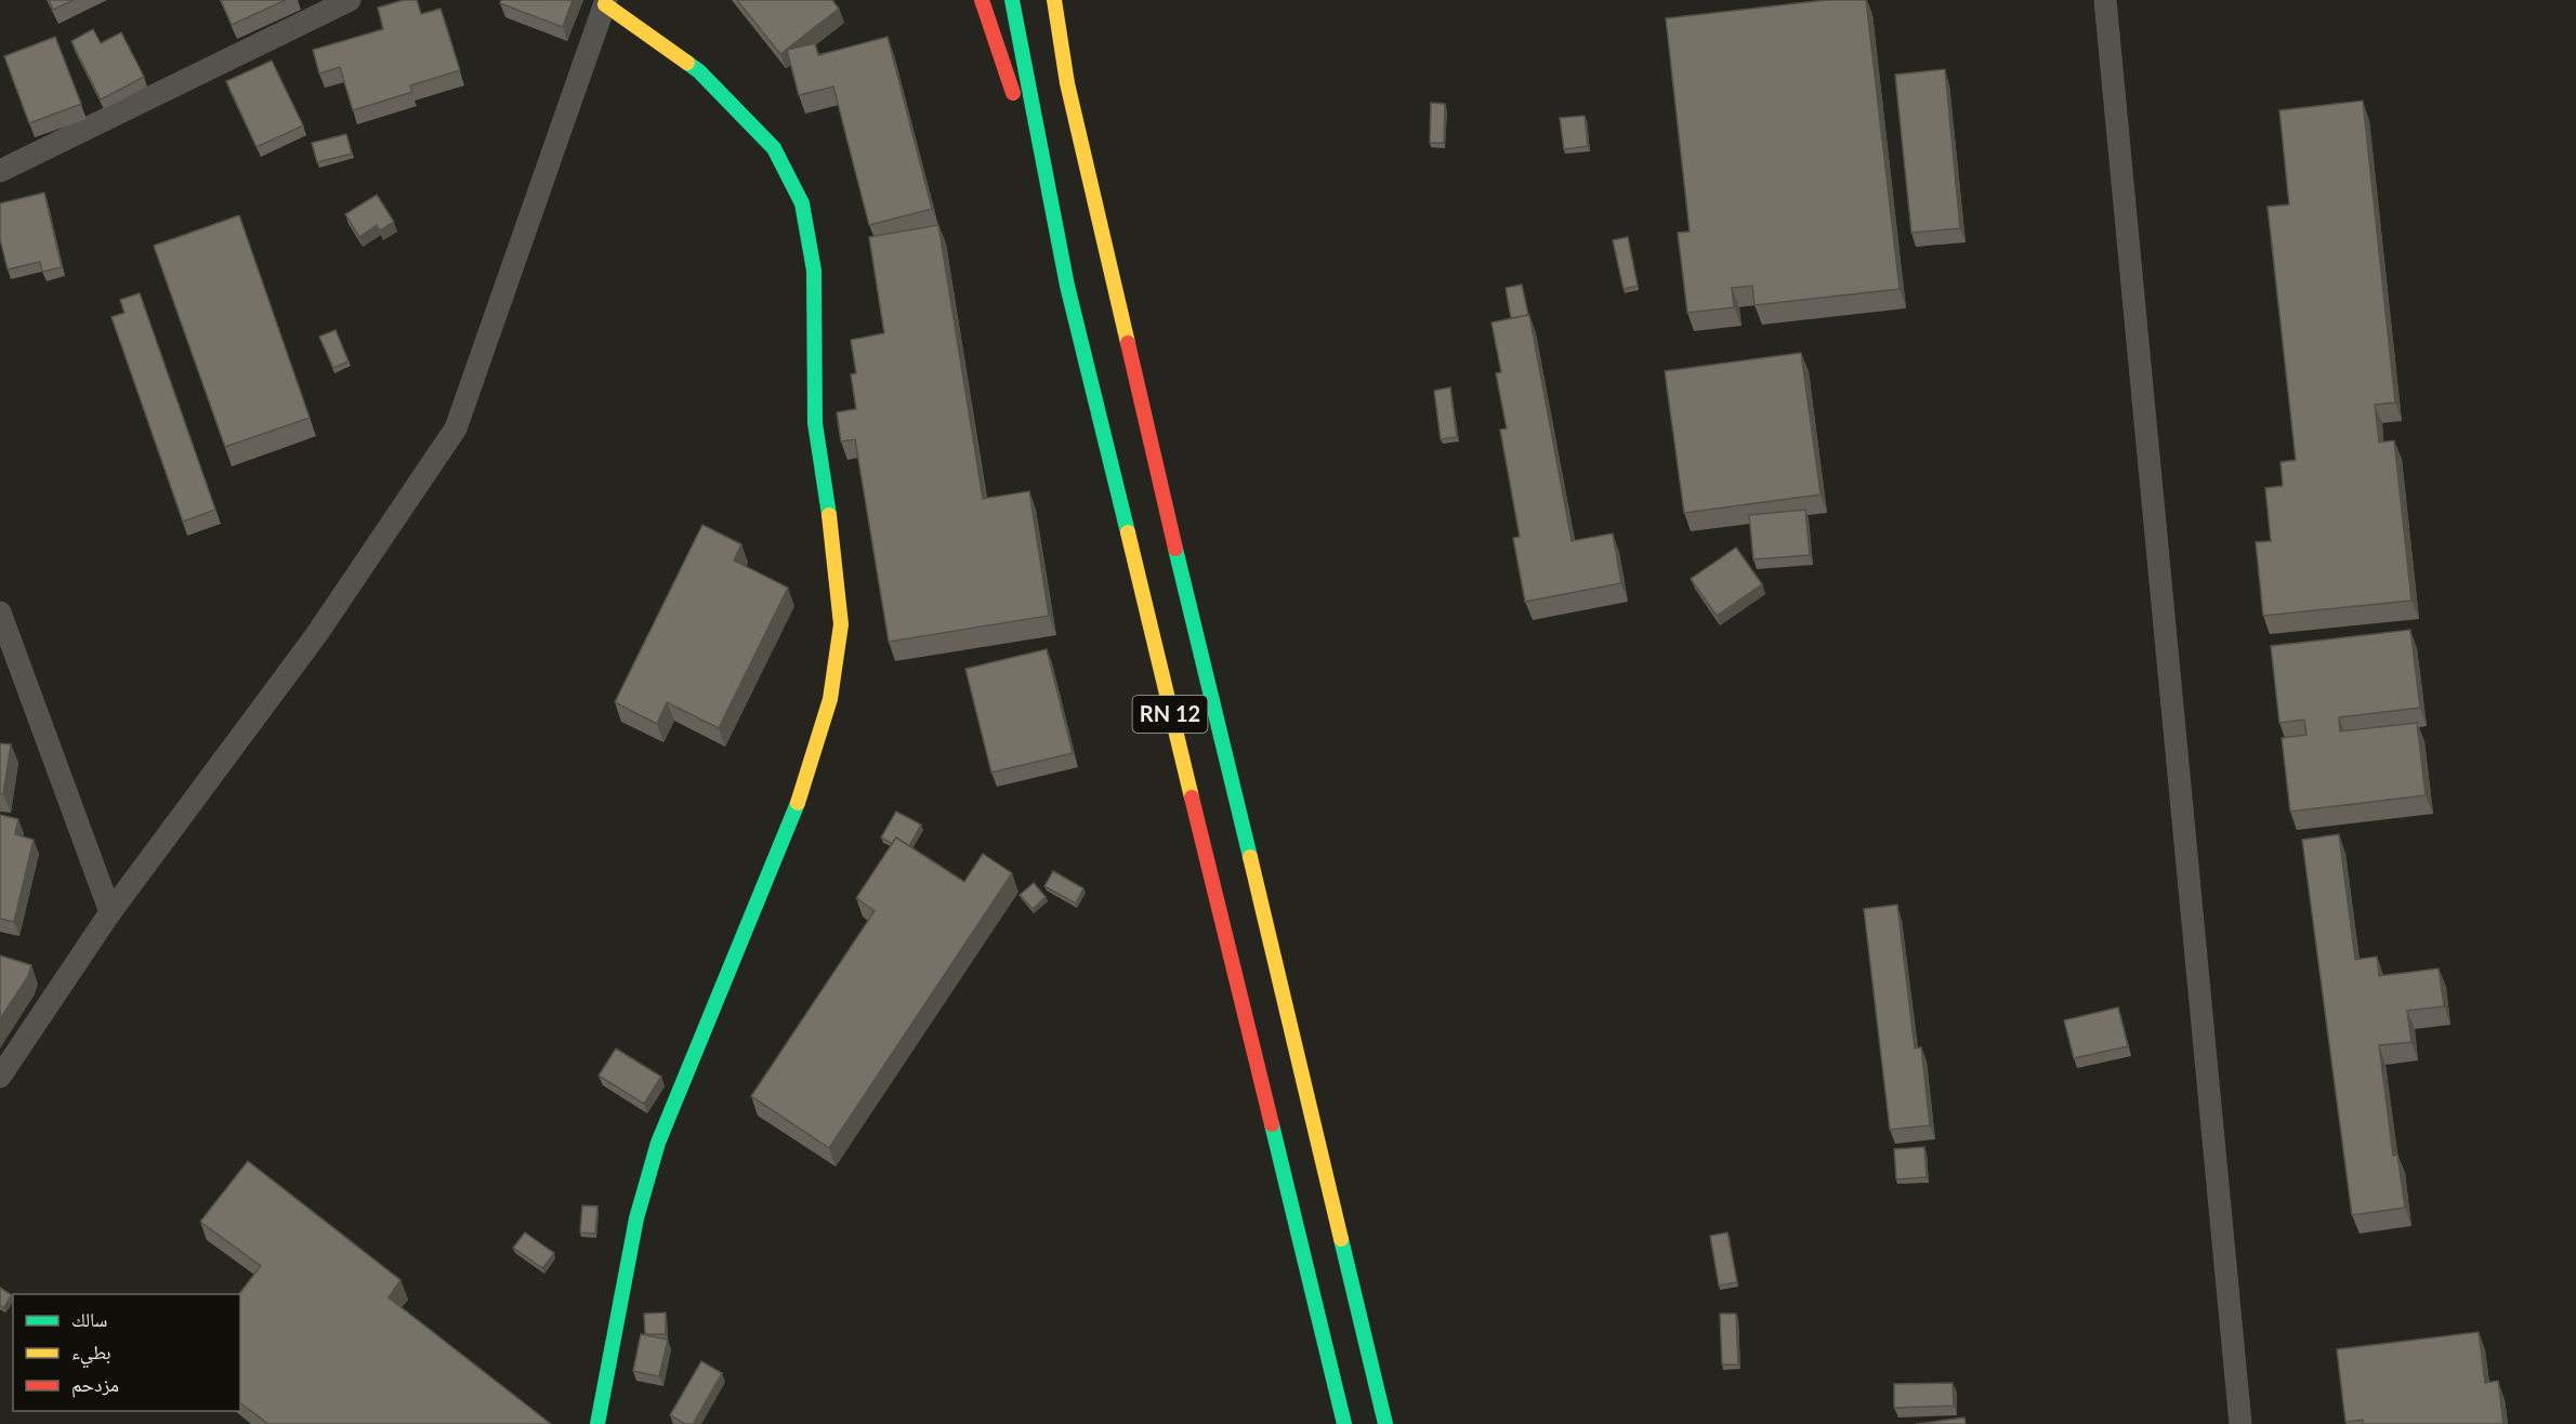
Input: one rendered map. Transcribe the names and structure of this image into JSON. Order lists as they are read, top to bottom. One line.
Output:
{"streets":{"main road":["RN 12"]},"legend":["سالك","بطيء","مزدحم"]}
